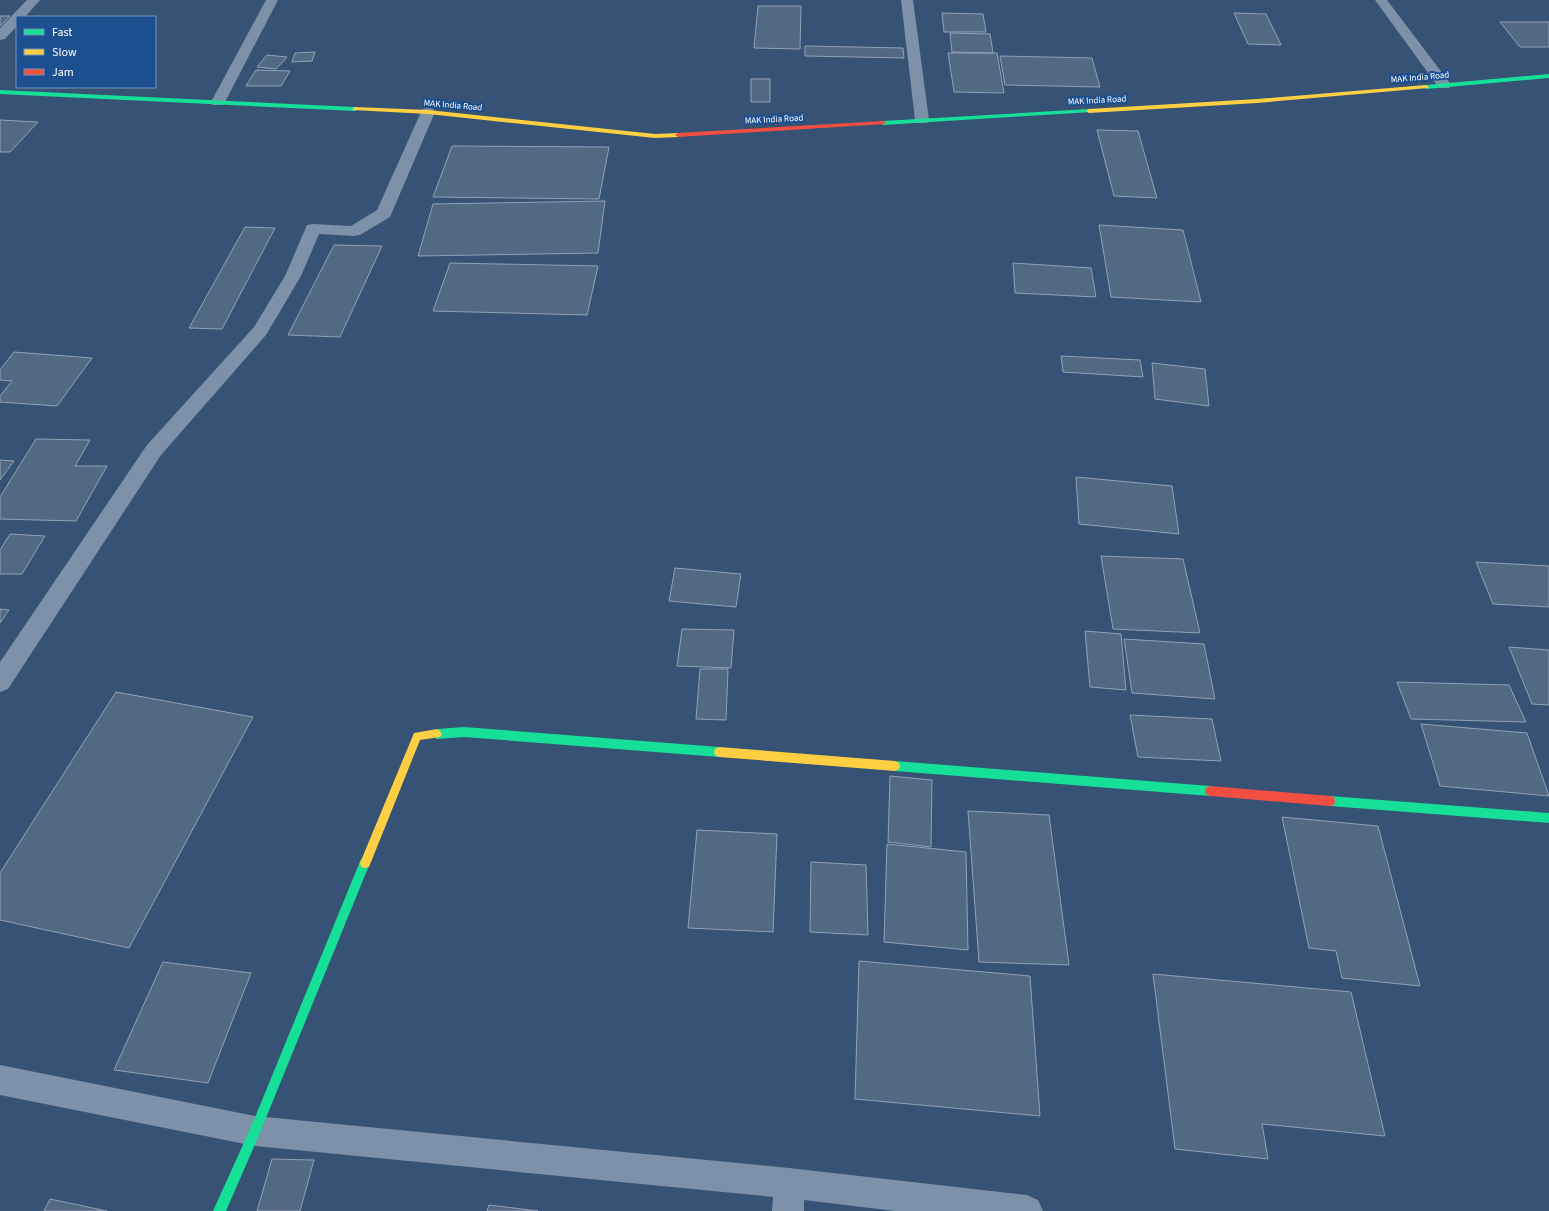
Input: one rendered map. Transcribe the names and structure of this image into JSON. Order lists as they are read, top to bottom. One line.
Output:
{"streets":{"street":["MAK India Road"]},"legend":["Fast","Slow","Jam"]}
